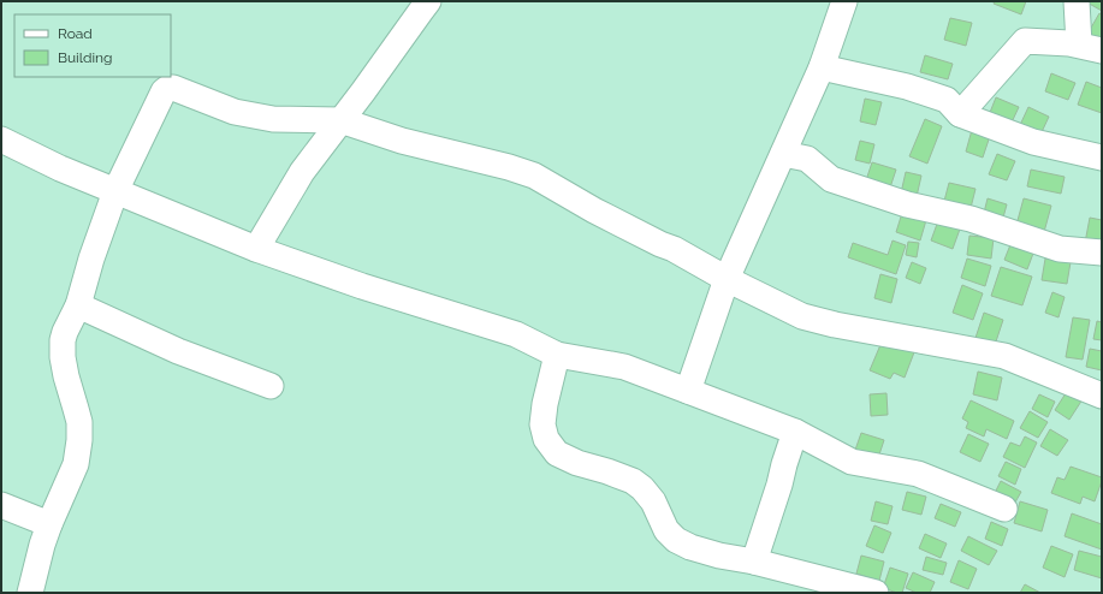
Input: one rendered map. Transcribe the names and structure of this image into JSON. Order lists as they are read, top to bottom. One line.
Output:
{"legend":["Road","Building"]}
